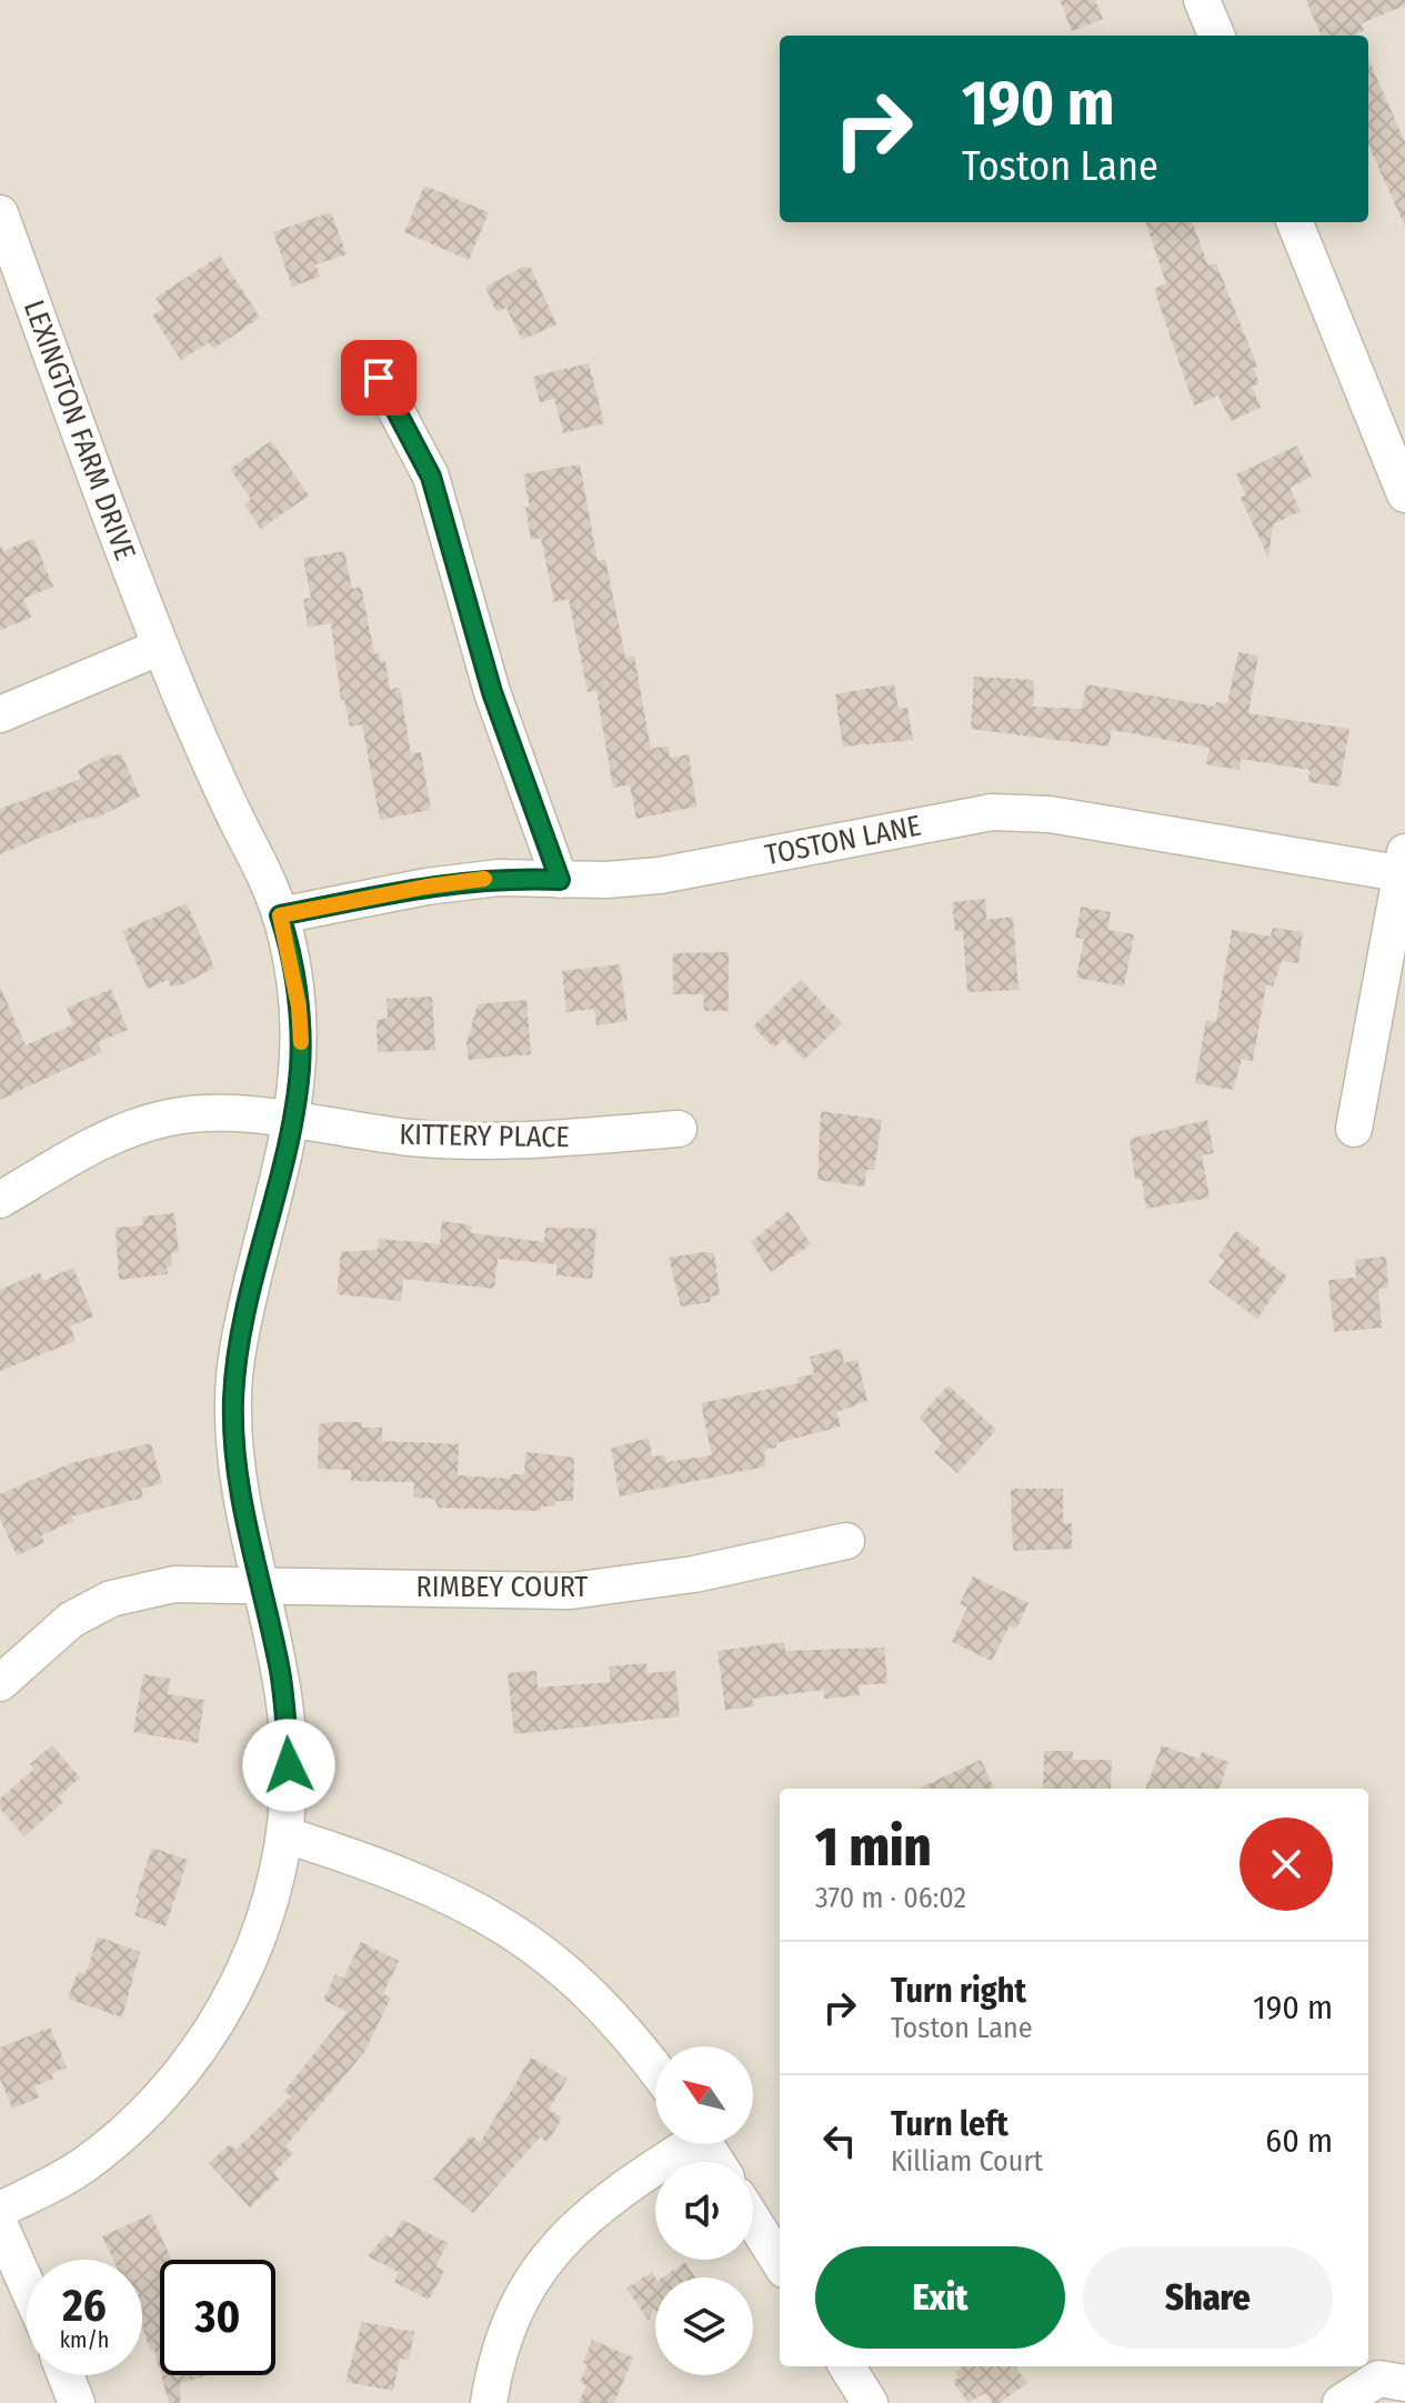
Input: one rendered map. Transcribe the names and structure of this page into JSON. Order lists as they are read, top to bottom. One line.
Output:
{"streets":{"street":["LEXINGTON FARM DRIVE","TOSTON LANE","KITTERY PLACE","RIMBEY COURT"]},"crossings":[["LEXINGTON FARM DRIVE","TOSTON LANE"],["LEXINGTON FARM DRIVE","KITTERY PLACE"],["LEXINGTON FARM DRIVE","RIMBEY COURT"]],"north":"top left","page":{"turn":["190 m","Toston Lane"],"heading":["1 min","370 m · 06:02"],"list":[{"name":"Turn right","note":"Toston Lane","value":"190 m"},{"name":"Turn left","note":"Killiam Court","value":"60 m"}],"buttons":["Exit","Share"],"speed":"26 km/h","limit":"30"}}
